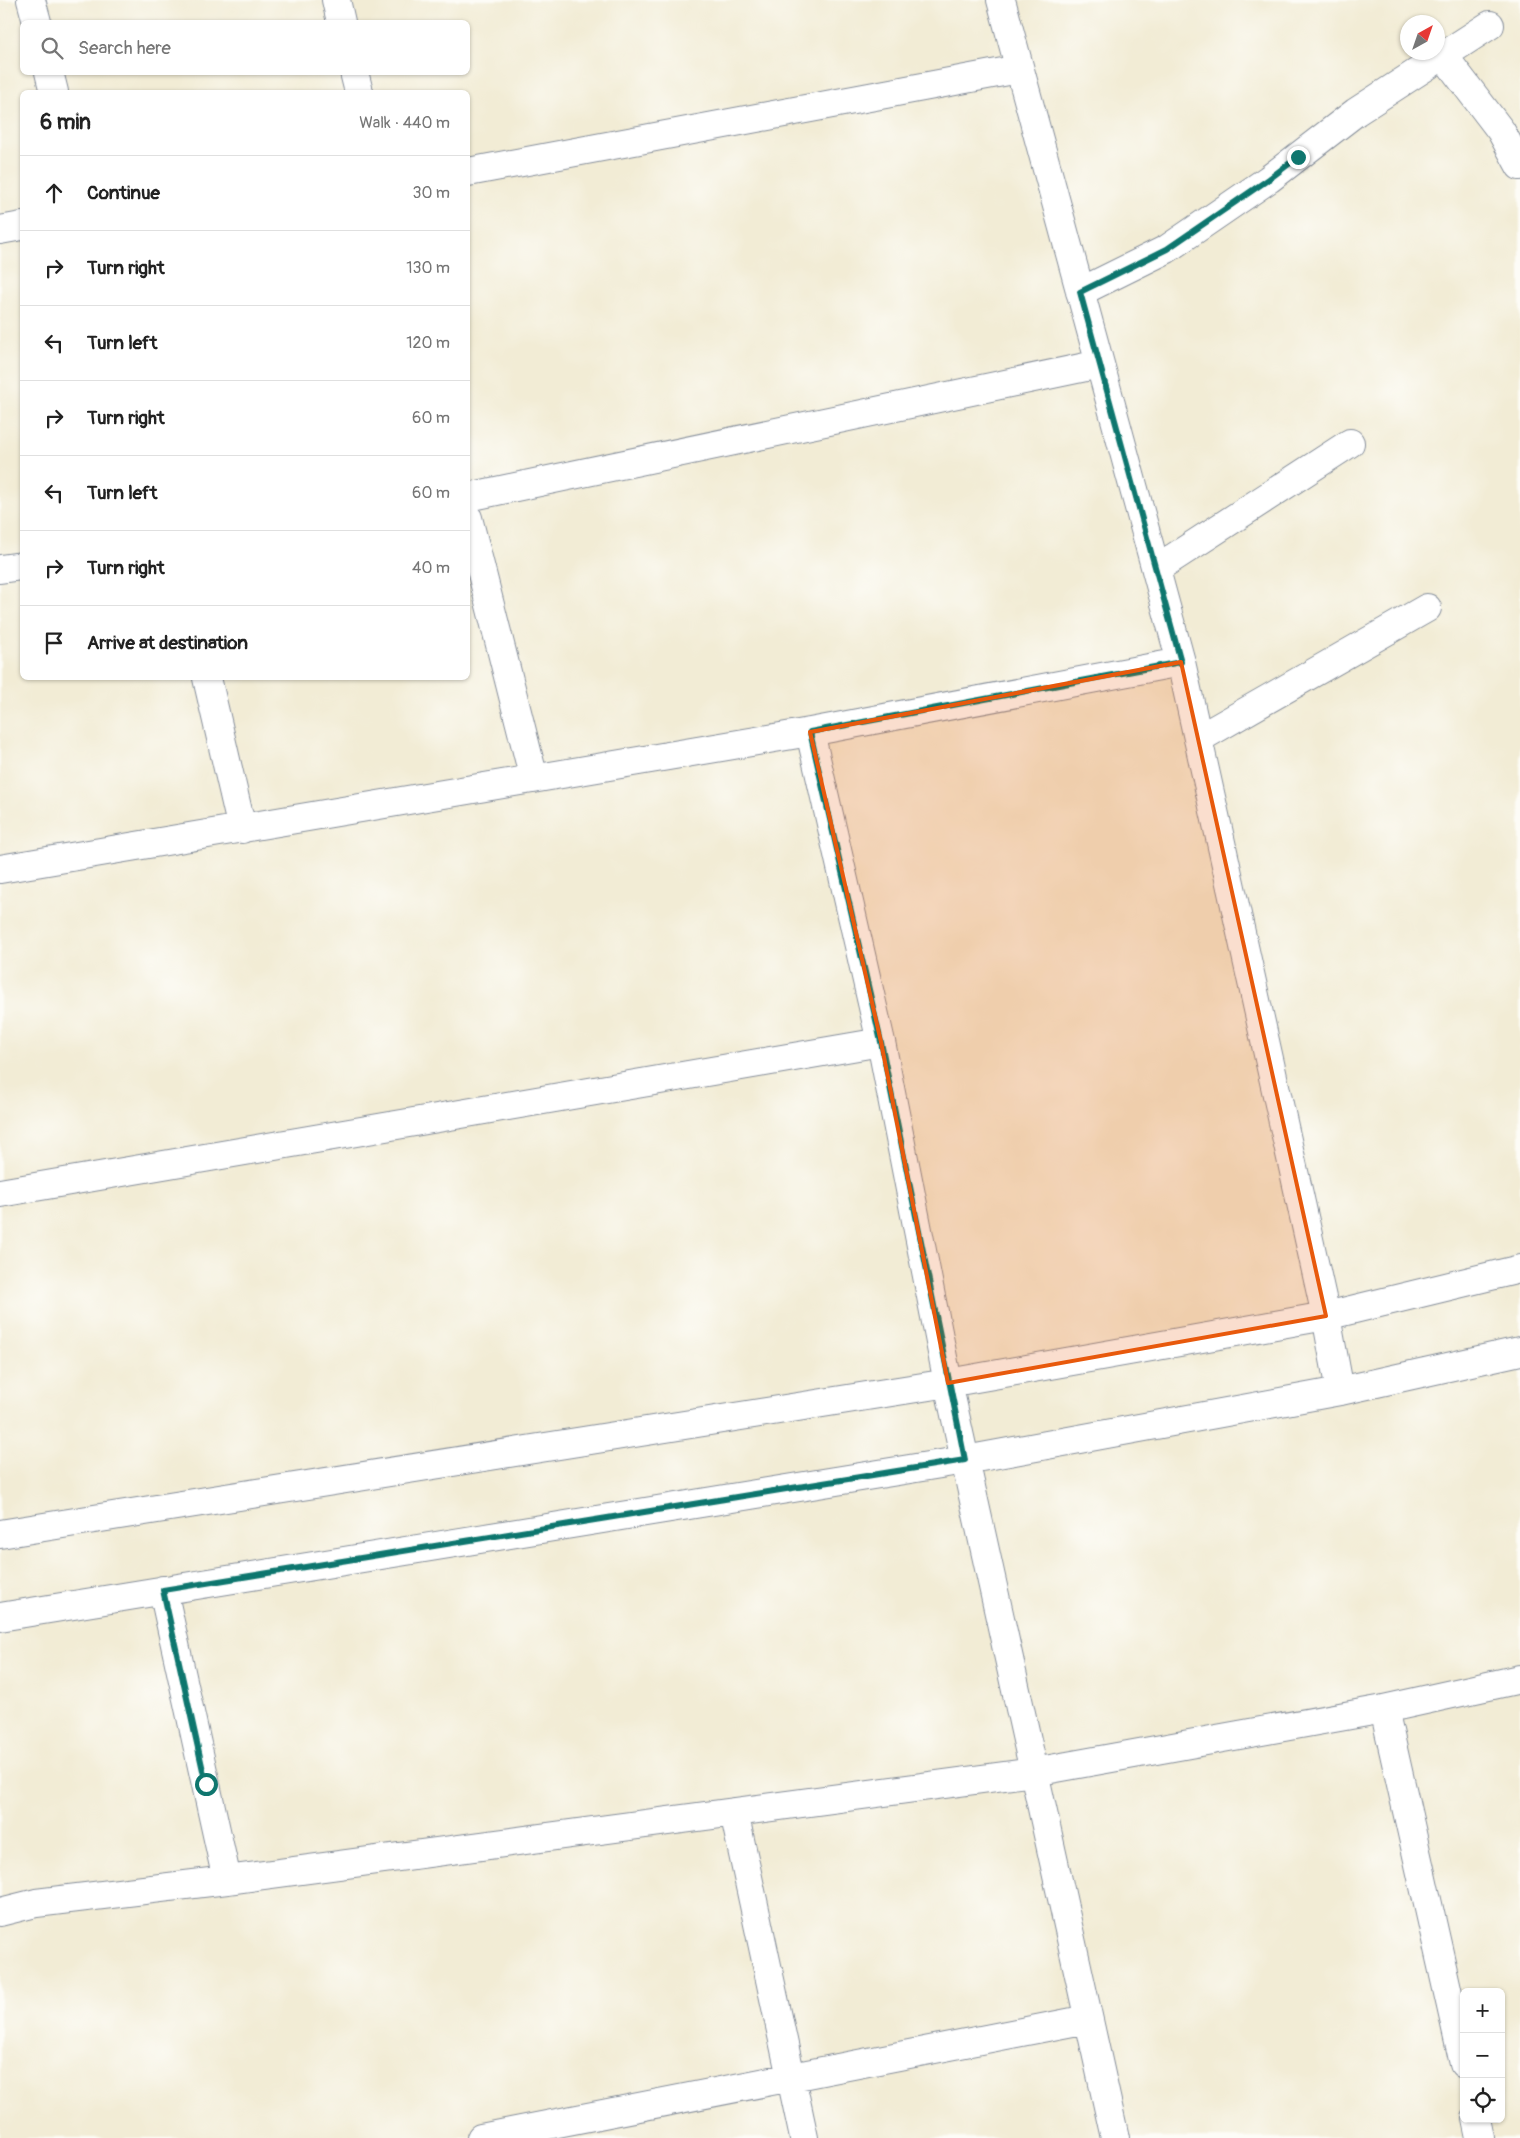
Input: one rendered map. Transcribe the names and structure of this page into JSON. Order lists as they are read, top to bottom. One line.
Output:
{"north":"top right","page":{"search":"Search here","heading":["6 min","Walk · 440 m"],"list":[["Continue","30 m"],["Turn right","130 m"],["Turn left","120 m"],["Turn right","60 m"],["Turn left","60 m"],["Turn right","40 m"],"Arrive at destination"],"map_buttons":["+","−"]}}
